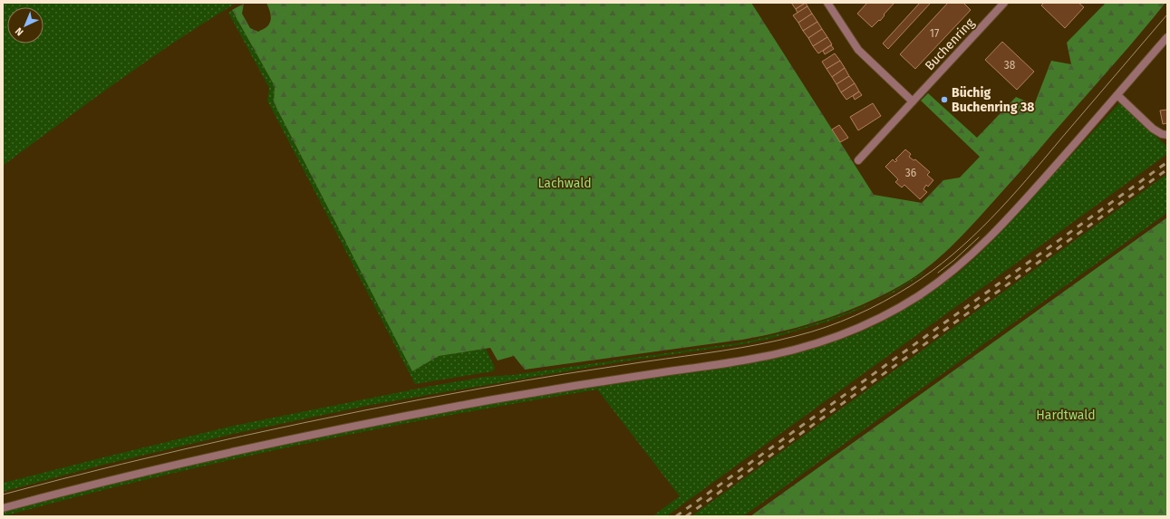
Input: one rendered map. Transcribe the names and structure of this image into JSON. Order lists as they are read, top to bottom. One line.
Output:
{"streets":{"street":["Buchenring"]},"parks":["Lachwald","Hardtwald"],"places":["Büchig Buchenring 38"],"house_numbers":["17","38","36"],"north":"bottom left"}
